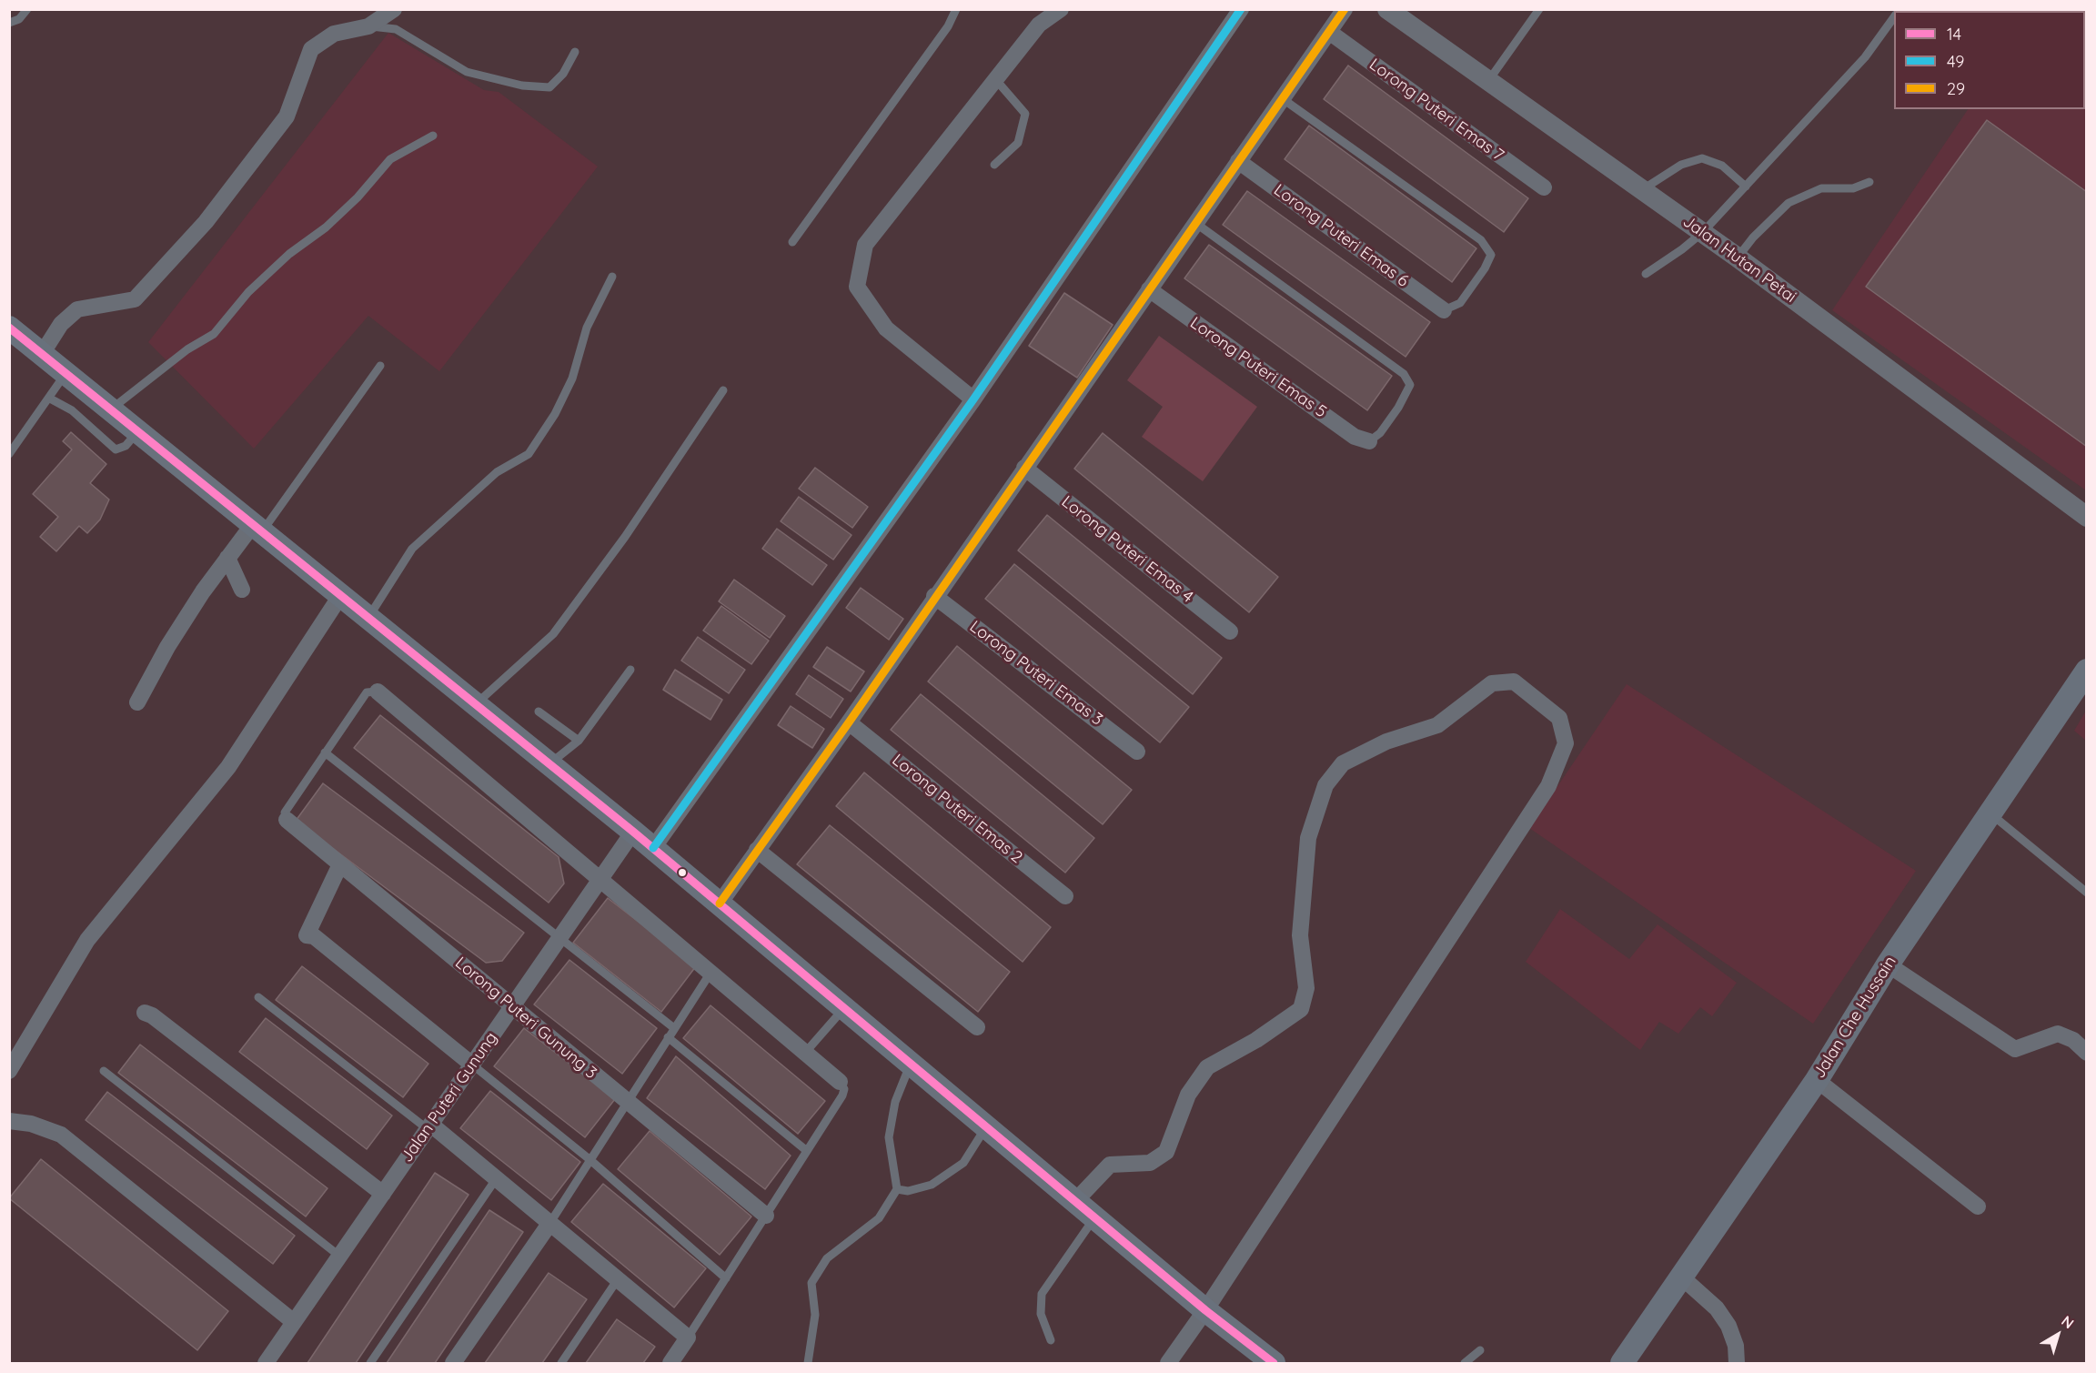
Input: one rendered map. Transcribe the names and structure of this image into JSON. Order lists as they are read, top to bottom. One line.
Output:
{"streets":{"main road":["Jalan Che Hussain"],"street":["Lorong Puteri Emas 7","Lorong Puteri Emas 6","Jalan Hutan Petai","Lorong Puteri Emas 5","Lorong Puteri Emas 4","Lorong Puteri Emas 3","Lorong Puteri Emas 2","Lorong Puteri Gunung 3","Jalan Puteri Gunung"]},"crossings":[["Lorong Puteri Gunung 3","Jalan Puteri Gunung"]],"lines":["transit line 49","transit line 29","transit line 14"],"legend":["14","49","29"],"north":"top right"}
